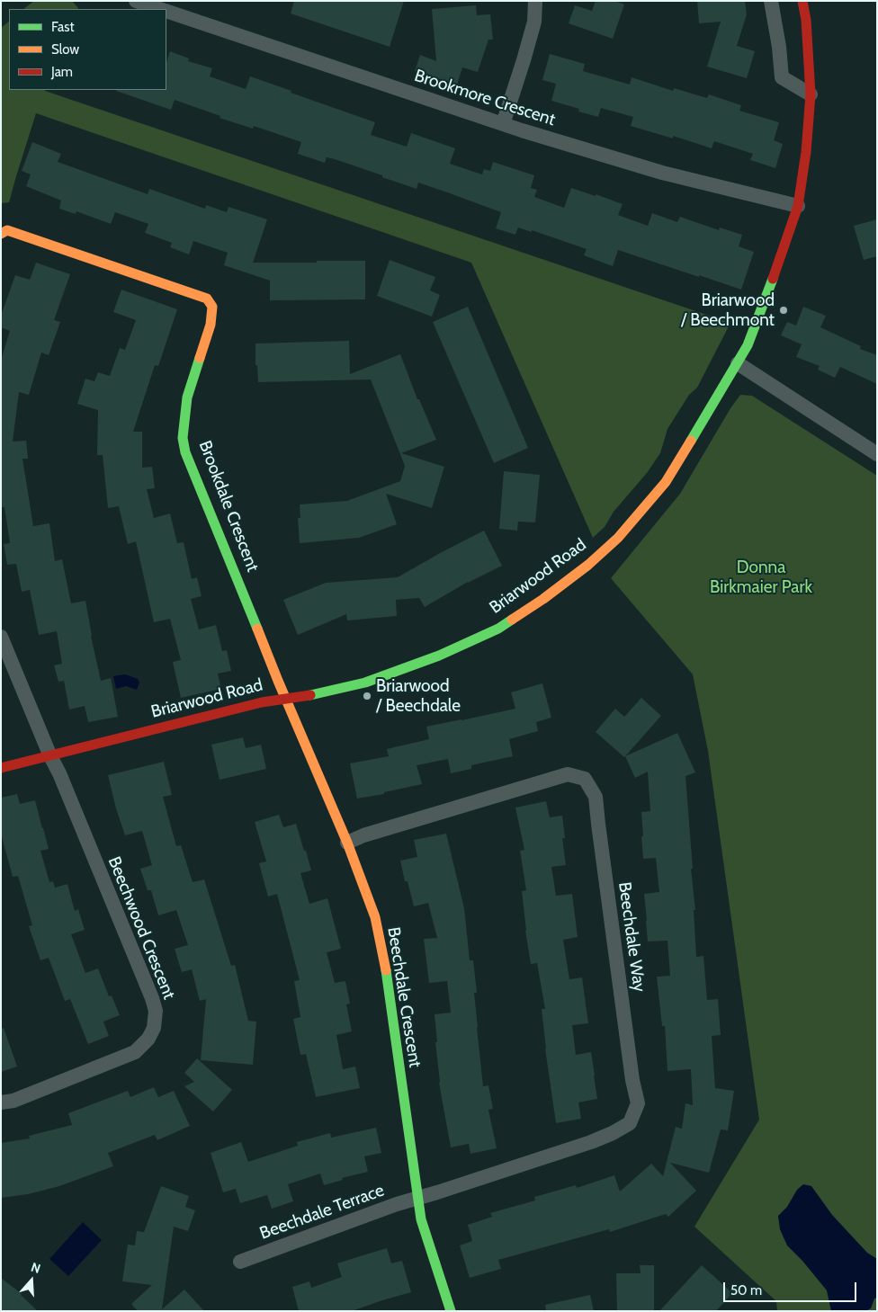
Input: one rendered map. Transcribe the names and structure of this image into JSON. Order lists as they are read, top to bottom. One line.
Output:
{"streets":{"street":["Brookmore Crescent","Brookdale Crescent","Briarwood Road","Beechwood Crescent","Beechdale Way","Beechdale Crescent","Beechdale Terrace"]},"crossings":[["Brookmore Crescent","Briarwood Road"],["Brookdale Crescent","Briarwood Road"],["Brookdale Crescent","Beechdale Crescent"],["Briarwood Road","Beechwood Crescent"],["Briarwood Road","Beechdale Crescent"],["Beechdale Way","Beechdale Crescent"],["Beechdale Way","Beechdale Terrace"],["Beechdale Crescent","Beechdale Terrace"]],"parks":["Donna Birkmaier Park"],"places":["Briarwood / Beechmont","Briarwood / Beechdale"],"legend":["Fast","Slow","Jam"],"scale_bar":"50 m","north":"top"}
